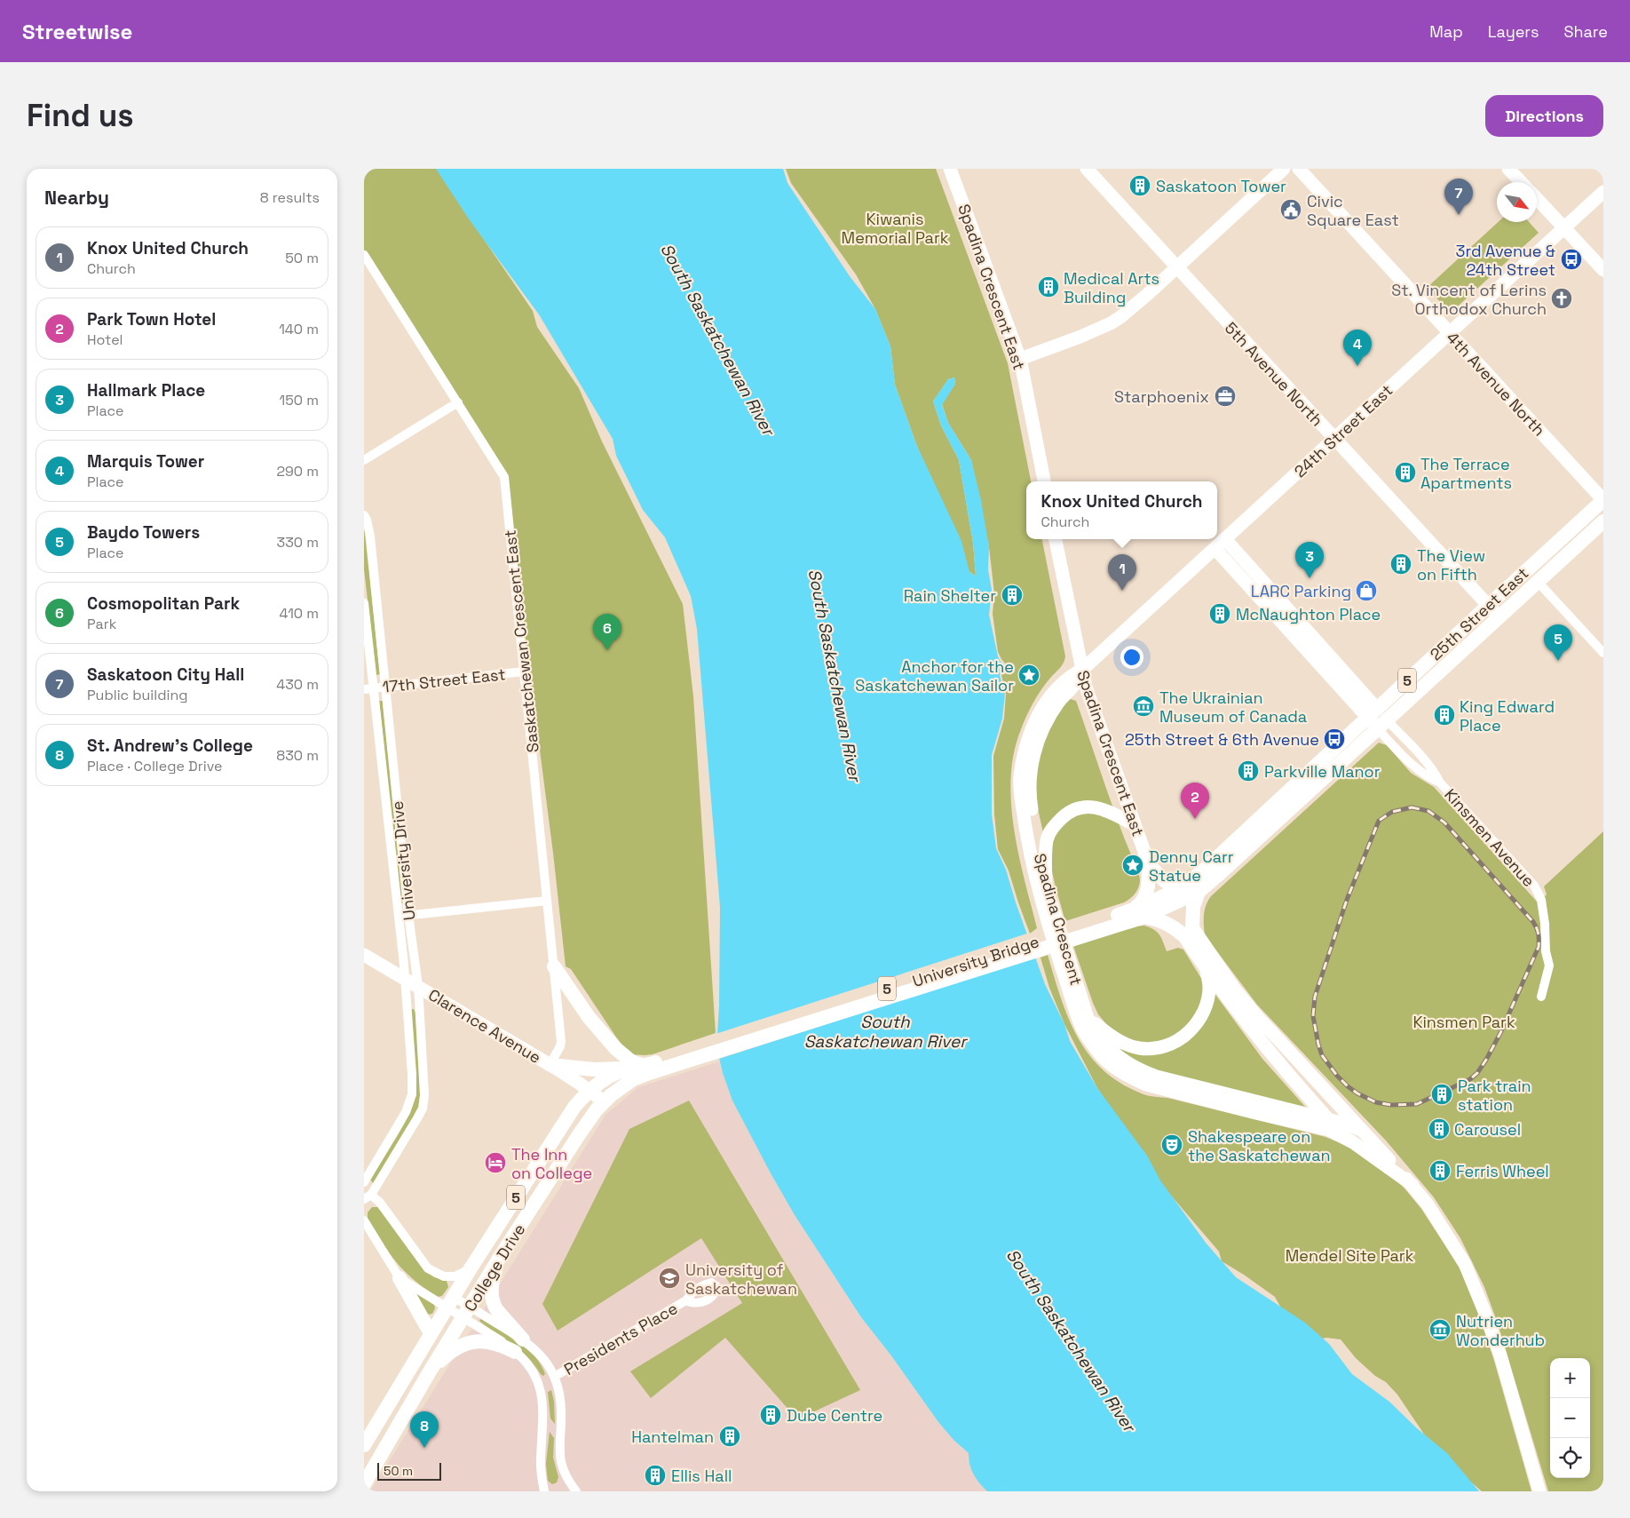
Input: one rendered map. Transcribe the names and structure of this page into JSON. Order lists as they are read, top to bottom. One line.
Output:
{"streets":{"main road":["25th Street East","5","University Bridge","College Drive"],"street":["Spadina Crescent East","5th Avenue North","4th Avenue North","24th Street East","Saskatchewan Crescent East","17th Street East","Kinsmen Avenue","University Drive","Spadina Crescent","Clarence Avenue","Presidents Place"]},"crossings":[["Spadina Crescent East","24th Street East"],["Spadina Crescent East","Spadina Crescent"],["5th Avenue North","24th Street East"],["5th Avenue North","25th Street East"],["4th Avenue North","24th Street East"],["4th Avenue North","25th Street East"],["24th Street East","Spadina Crescent"],["25th Street East","Kinsmen Avenue"],["25th Street East","University Bridge"],["Saskatchewan Crescent East","17th Street East"],["Saskatchewan Crescent East","Clarence Avenue"],["17th Street East","University Drive"],["University Drive","Clarence Avenue"],["University Drive","College Drive"],["University Bridge","College Drive"],["Clarence Avenue","College Drive"]],"water":["South Saskatchewan River"],"parks":["Kiwanis Memorial Park","Kinsmen Park","Mendel Site Park"],"places":{"building":["Saskatoon Tower","Medical Arts Building","The Terrace Apartments","The View on Fifth","Rain Shelter","McNaughton Place","King Edward Place","Parkville Manor","Park train station","Carousel","Ferris Wheel","Dube Centre","Hantelman","Ellis Hall"],"public building":["Civic Square East"],"bus stop":["3rd Avenue & 24th Street","25th Street & 6th Avenue"],"church":["St. Vincent of Lerins Orthodox Church"],"office":["Starphoenix"],"shop":["LARC Parking"],"place":["Anchor for the Saskatchewan Sailor","Denny Carr Statue"],"museum":["The Ukrainian Museum of Canada","Nutrien Wonderhub"],"theatre":["Shakespeare on the Saskatchewan"],"hotel":["The Inn on College"],"school or university":["University of Saskatchewan"]},"scale_bar":"50 m","north":"bottom right","page":{"header":"Streetwise","nav":["Map","Layers","Share"],"buttons":"Directions","title":"Find us","heading":["Nearby","8 results"],"pins":["7","4","3","1","6","5","2","8"],"list":[{"mark":"1","name":"Knox United Church","note":"Church","value":"50 m"},{"mark":"2","name":"Park Town Hotel","note":"Hotel","value":"140 m"},{"mark":"3","name":"Hallmark Place","note":"Place","value":"150 m"},{"mark":"4","name":"Marquis Tower","note":"Place","value":"290 m"},{"mark":"5","name":"Baydo Towers","note":"Place","value":"330 m"},{"mark":"6","name":"Cosmopolitan Park","note":"Park","value":"410 m"},{"mark":"7","name":"Saskatoon City Hall","note":"Public building","value":"430 m"},{"mark":"8","name":"St. Andrew's College","note":"Place · College Drive","value":"830 m"}],"popup":["Knox United Church","Church"],"map_buttons":["+","−"],"scale":"50 m"}}
